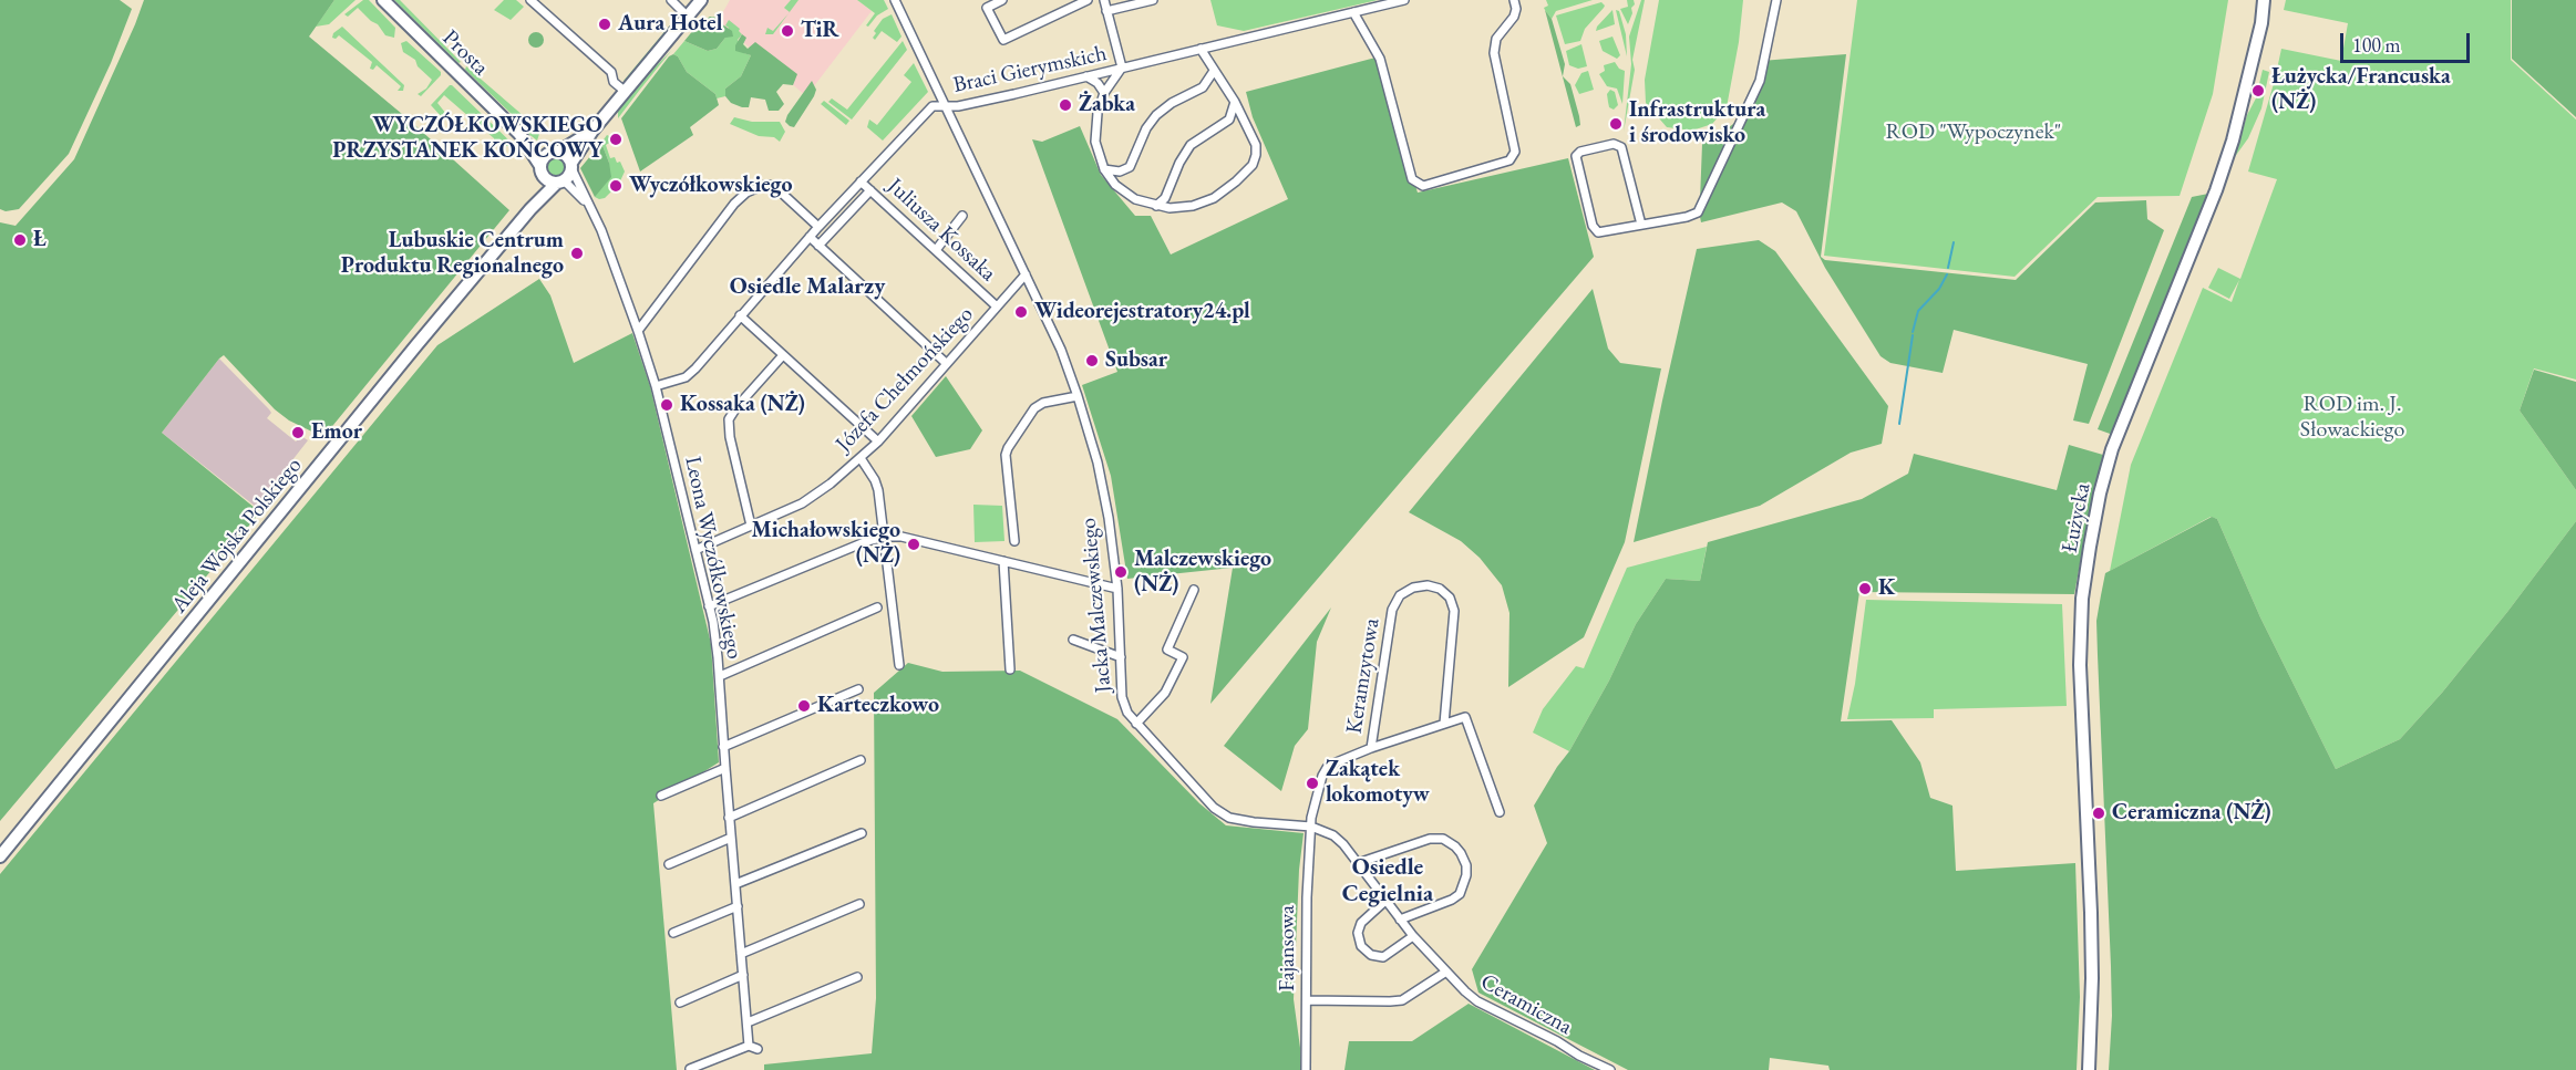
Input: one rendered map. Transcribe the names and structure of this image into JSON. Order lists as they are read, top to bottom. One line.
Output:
{"streets":{"main road":["Prosta","Łużycka","Aleja Wojska Polskiego"],"street":["Braci Gierymskich","Juliusza Kossaka","Józefa Chełmońskiego","Leona Wyczółkowskiego","Jacka Malczewskiego","Keramzytowa","Fajansowa","Ceramiczna"]},"crossings":[["Prosta","Aleja Wojska Polskiego"],["Prosta","Leona Wyczółkowskiego"],["Braci Gierymskich","Juliusza Kossaka"],["Braci Gierymskich","Jacka Malczewskiego"],["Juliusza Kossaka","Józefa Chełmońskiego"],["Juliusza Kossaka","Leona Wyczółkowskiego"],["Juliusza Kossaka","Jacka Malczewskiego"],["Józefa Chełmońskiego","Leona Wyczółkowskiego"],["Józefa Chełmońskiego","Jacka Malczewskiego"],["Aleja Wojska Polskiego","Leona Wyczółkowskiego"],["Jacka Malczewskiego","Ceramiczna"],["Keramzytowa","Fajansowa"],["Fajansowa","Ceramiczna"]],"districts":["Osiedle Malarzy","Osiedle Cegielnia"],"parks":["ROD \"Wypoczynek\"","ROD im. J. Słowackiego"],"places":["Aura Hotel","TiR","Łużycka/Francuska (NŻ)","Żabka","Infrastruktura i środowisko","WYCZÓŁKOWSKIEGO PRZYSTANEK KOŃCOWY","Wyczółkowskiego","Ł","Lubuskie Centrum Produktu Regionalnego","Wideorejestratory24.pl","Subsar","Kossaka (NŻ)","Emor","Michałowskiego (NŻ)","Malczewskiego (NŻ)","K","Karteczkowo","Zakątek lokomotyw","Ceramiczna (NŻ)"],"scale_bar":"100 m"}
